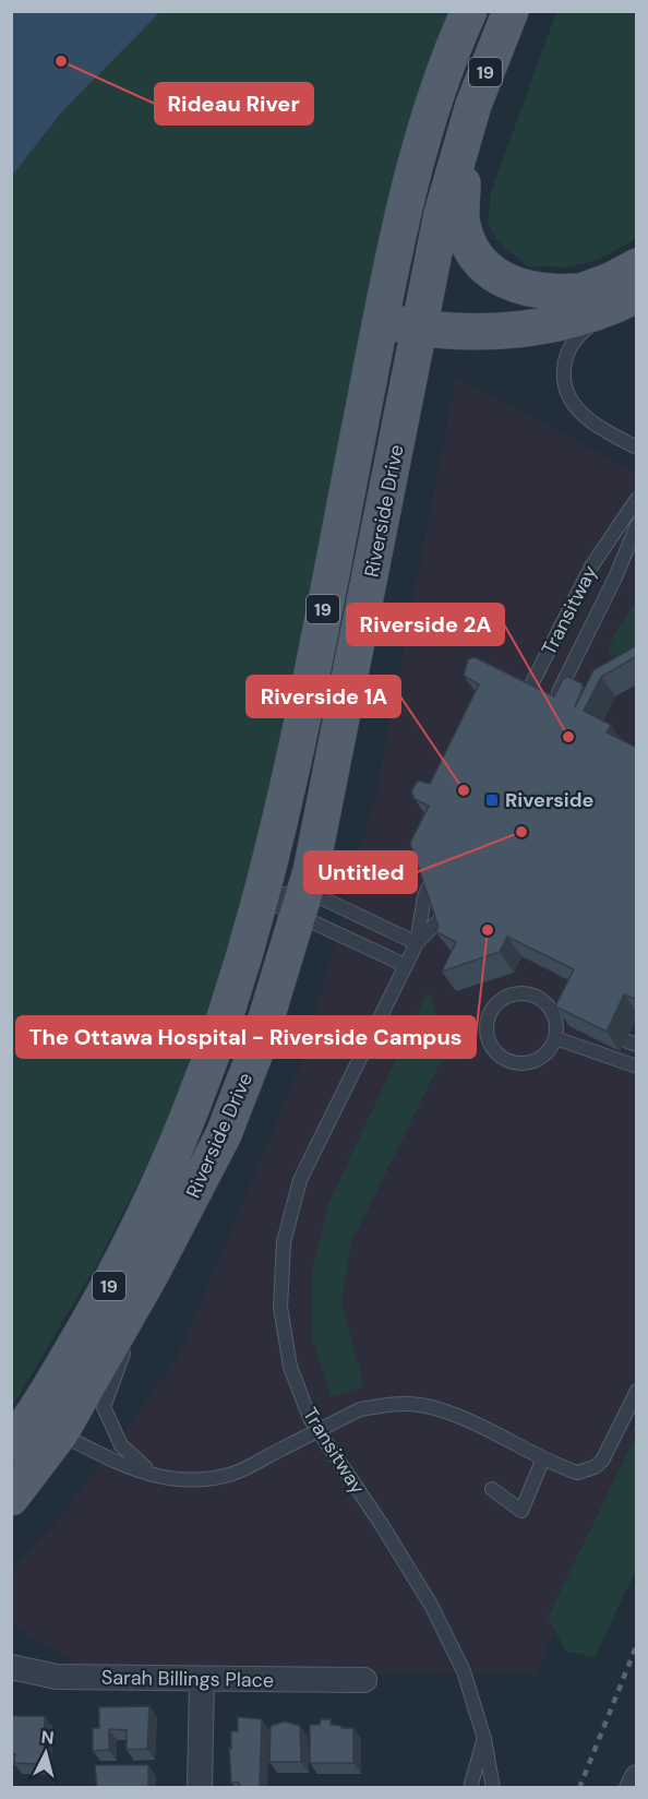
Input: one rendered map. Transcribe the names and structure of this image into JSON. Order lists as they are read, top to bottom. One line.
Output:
{"streets":{"main road":["19","Riverside Drive"],"street":["Sarah Billings Place"],"lane":["Transitway"]},"places":{"other":["Rideau River","Riverside 2A","Riverside 1A","Untitled","The Ottawa Hospital - Riverside Campus"],"transit":["Riverside"]},"north":"top"}
